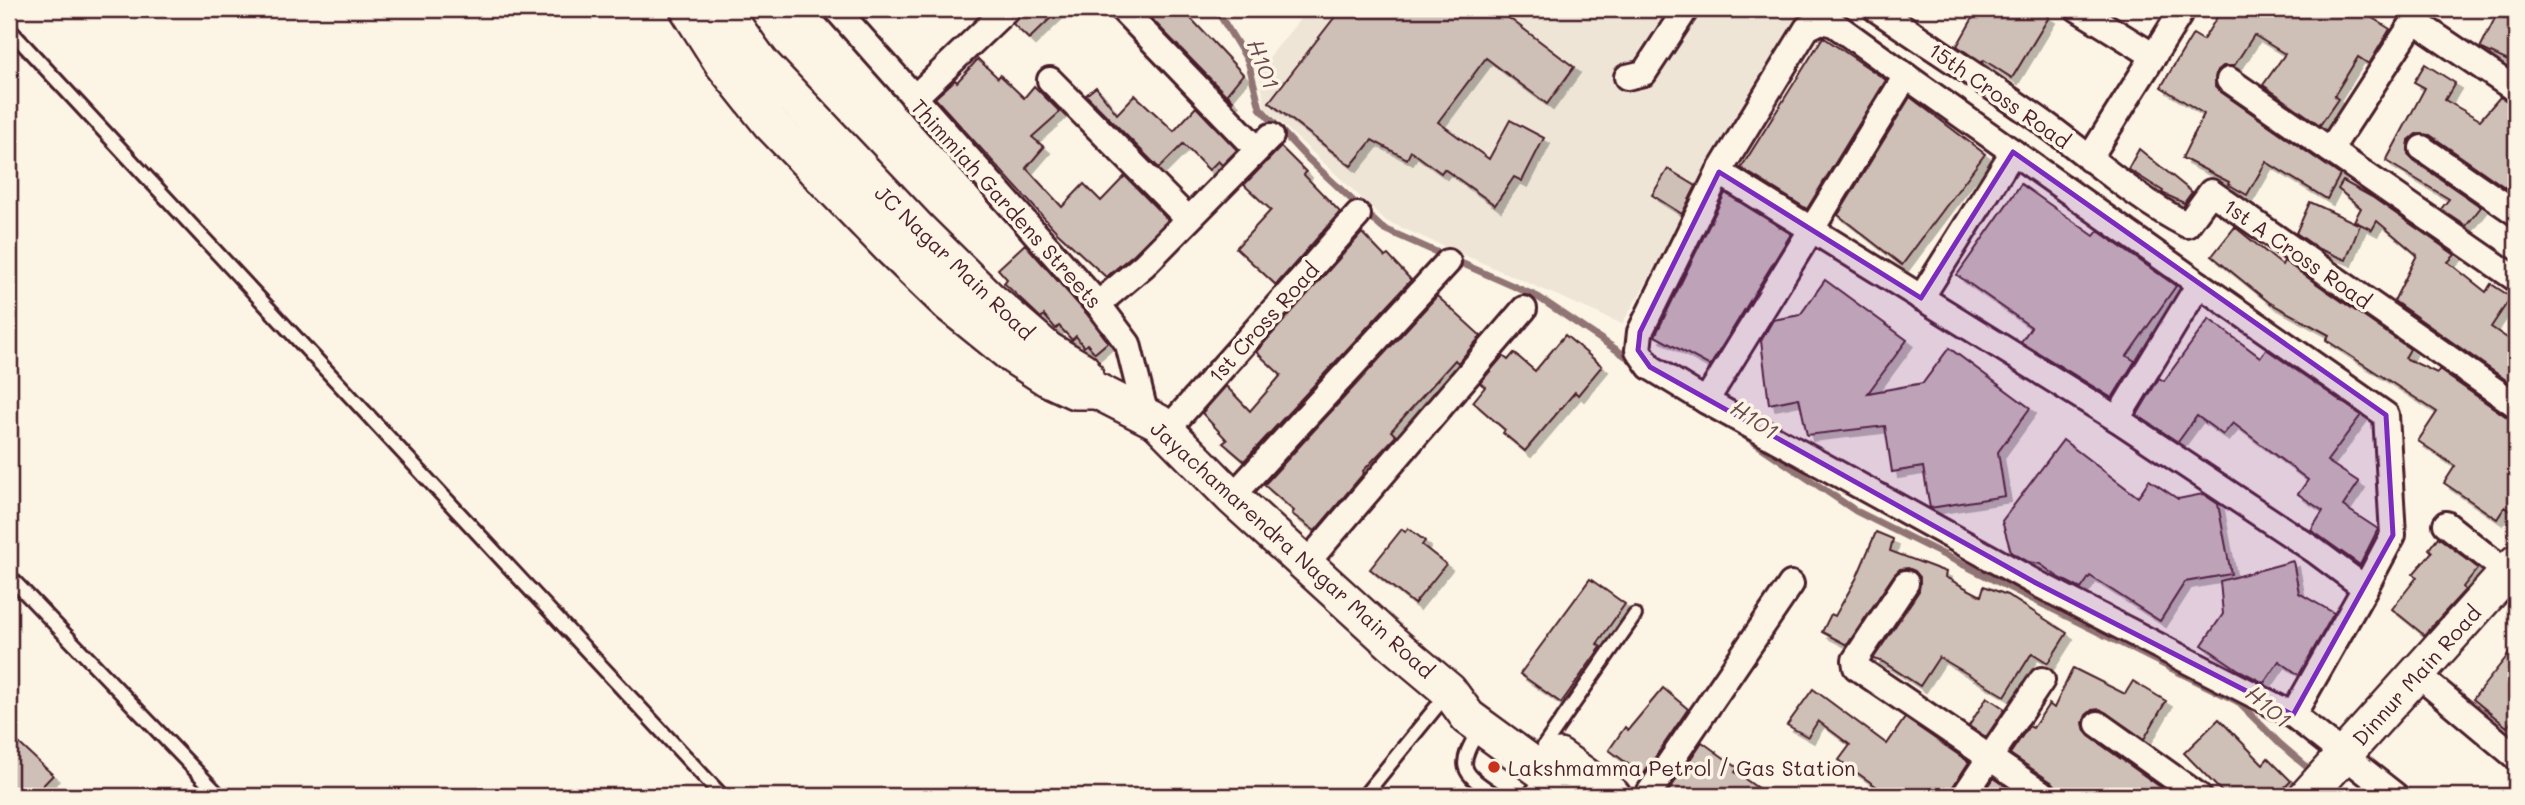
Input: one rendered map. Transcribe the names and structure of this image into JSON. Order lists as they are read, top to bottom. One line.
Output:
{"streets":{"main road":["JC Nagar Main Road","Jayachamarendra Nagar Main Road","Dinnur Main Road"],"street":["15th Cross Road","Thimmiah Gardens Streets","1st A Cross Road","1st Cross Road"]},"crossings":[["15th Cross Road","1st A Cross Road"],["Thimmiah Gardens Streets","1st Cross Road"],["Thimmiah Gardens Streets","Jayachamarendra Nagar Main Road"],["JC Nagar Main Road","Jayachamarendra Nagar Main Road"],["1st Cross Road","Jayachamarendra Nagar Main Road"]],"water":["H101"],"places":["Lakshmamma Petrol / Gas Station"]}
